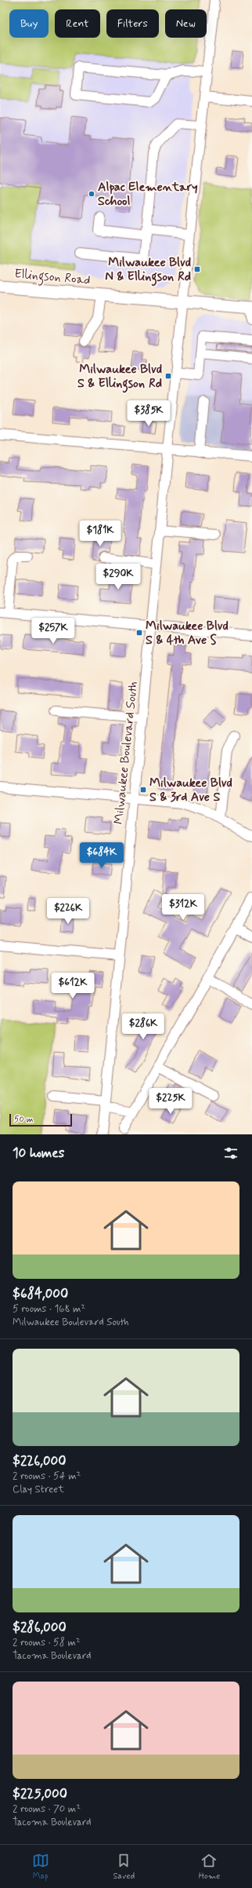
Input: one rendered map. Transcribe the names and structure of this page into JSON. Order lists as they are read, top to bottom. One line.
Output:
{"streets":{"main road":["Ellingson Road"],"street":["Milwaukee Boulevard South"]},"crossings":[["Ellingson Road","Milwaukee Boulevard South"]],"places":{"other":["Alpac Elementary School"],"transit":["Milwaukee Blvd N & Ellingson Rd","Milwaukee Blvd S & Ellingson Rd","Milwaukee Blvd S & 4th Ave S","Milwaukee Blvd S & 3rd Ave S"]},"scale_bar":"50 m","page":{"chip":["Buy","Rent","Filters","New"],"price":["$385K","$181K","$290K","$257K","$684K","$312K","$226K","$612K","$286K","$225K"],"scale":"50 m","heading":"10 homes","list":[{"name":"$684,000","note":"5 rooms · 168 m² · Milwaukee Boulevard South"},{"name":"$226,000","note":"2 rooms · 54 m² · Clay Street"},{"name":"$286,000","note":"2 rooms · 58 m² · Tacoma Boulevard"},{"name":"$225,000","note":"2 rooms · 70 m² · Tacoma Boulevard"}],"tabs":["Map","Saved","Home"]}}
